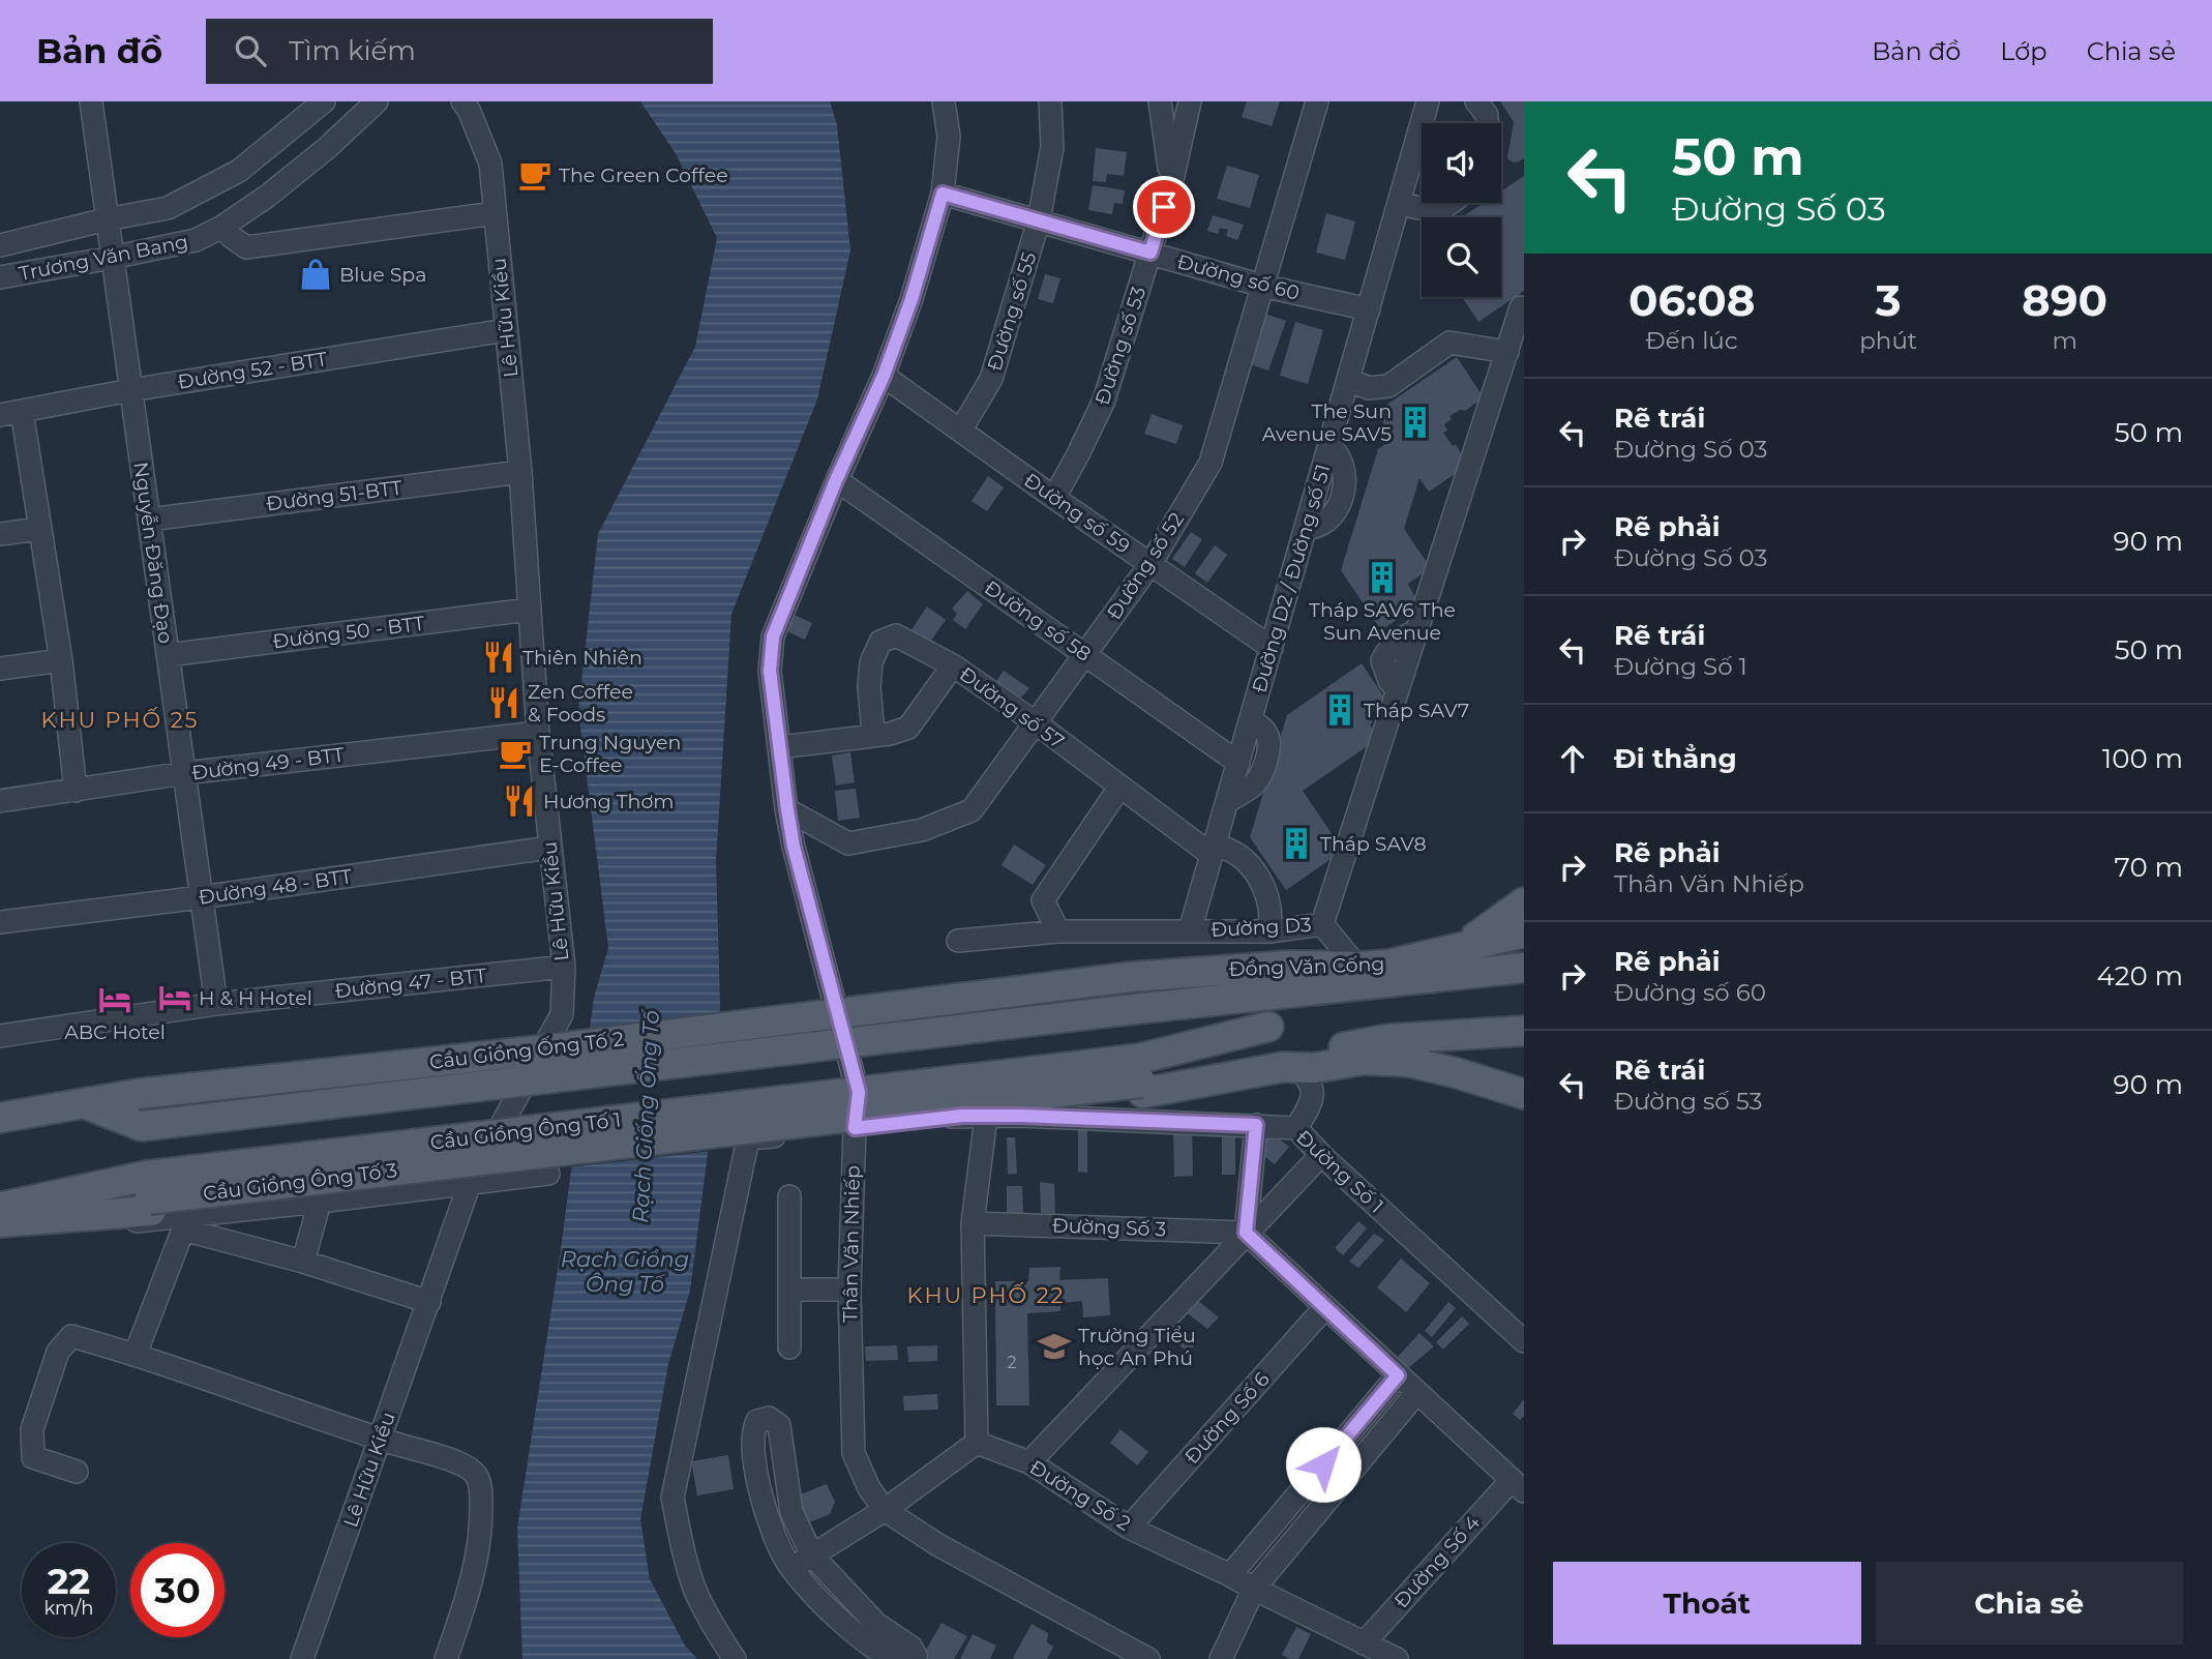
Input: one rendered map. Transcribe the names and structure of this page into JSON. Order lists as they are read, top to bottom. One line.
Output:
{"streets":{"main road":["Đồng Văn Cống","Cầu Giồng Ống Tố 2","Cầu Giồng Ông Tố 3"],"street":["Trương Văn Bang","Đường số 60","Đường số 55","Lê Hữu Kiều","Đường số 53","Đường 52 - BTT","Đường 51-BTT","Đường số 59","Nguyễn Đăng Đạo","Đường số 52","Đường D2 / Đường số 51","Đường số 58","Đường 50 - BTT","Đường số 57","Đường 49 - BTT","Đường 48 - BTT","Đường D3","Đường 47 - BTT","Đường Số 1","Đường Số 3","Thân Văn Nhiếp","Đường Số 6","Đường Số 2","Đường Số 4"]},"crossings":[["Trương Văn Bang","Nguyễn Đăng Đạo"],["Đường số 60","Đường số 55"],["Đường số 60","Đường số 53"],["Đường số 60","Đường số 52"],["Đường số 60","Đường D2 / Đường số 51"],["Đường số 60","Thân Văn Nhiếp"],["Đường số 55","Đường số 59"],["Lê Hữu Kiều","Đường 52 - BTT"],["Lê Hữu Kiều","Đường 51-BTT"],["Lê Hữu Kiều","Đường 50 - BTT"],["Lê Hữu Kiều","Đường 49 - BTT"],["Lê Hữu Kiều","Đường 48 - BTT"],["Lê Hữu Kiều","Đường 47 - BTT"],["Đường số 53","Đường số 59"],["Đường 52 - BTT","Nguyễn Đăng Đạo"],["Đường 51-BTT","Nguyễn Đăng Đạo"],["Đường số 59","Đường số 52"],["Đường số 59","Đường D2 / Đường số 51"],["Đường số 59","Thân Văn Nhiếp"],["Nguyễn Đăng Đạo","Đường 50 - BTT"],["Nguyễn Đăng Đạo","Đường 49 - BTT"],["Nguyễn Đăng Đạo","Đường 48 - BTT"],["Nguyễn Đăng Đạo","Đường 47 - BTT"],["Đường số 52","Đường số 58"],["Đường số 52","Đường số 57"],["Đường số 52","Thân Văn Nhiếp"],["Đường D2 / Đường số 51","Đường số 58"],["Đường D2 / Đường số 51","Đường số 57"],["Đường D2 / Đường số 51","Đường D3"],["Đường số 58","Thân Văn Nhiếp"],["Đường số 57","Đường D3"],["Đường D3","Đồng Văn Cống"],["Đồng Văn Cống","Cầu Giồng Ống Tố 2"],["Đường Số 1","Thân Văn Nhiếp"],["Đường Số 6","Đường Số 2"],["Đường Số 2","Đường Số 4"]],"districts":["KHU PHỐ 25","KHU PHỐ 22"],"water":["Rạch Giống Ống Tố","Rạch Giồng Ông Tố"],"places":{"cafe":["The Green Coffee","Trung Nguyen E-Coffee"],"shop":["Blue Spa"],"building":["The Sun Avenue SAV5","Tháp SAV6 The Sun Avenue","Tháp SAV7","Tháp SAV8"],"restaurant":["Thiên Nhiên","Zen Coffee & Foods","Hương Thơm"],"hotel":["H & H Hotel","ABC Hotel"],"school or university":["Trường Tiểu học An Phú"]},"house_numbers":["2"],"page":{"header":"Bản đồ","search":"Tìm kiếm","nav":["Bản đồ","Lớp","Chia sẻ"],"turn":["50 m","Đường Số 03"],"eta":["06:08","Đến lúc","3","phút","890","m"],"list":[{"name":"Rẽ trái","note":"Đường Số 03","value":"50 m"},{"name":"Rẽ phải","note":"Đường Số 03","value":"90 m"},{"name":"Rẽ trái","note":"Đường Số 1","value":"50 m"},{"name":"Đi thẳng","value":"100 m"},{"name":"Rẽ phải","note":"Thân Văn Nhiếp","value":"70 m"},{"name":"Rẽ phải","note":"Đường số 60","value":"420 m"},{"name":"Rẽ trái","note":"Đường số 53","value":"90 m"}],"speed":"22 km/h","limit":"30","buttons":["Thoát","Chia sẻ"]}}
